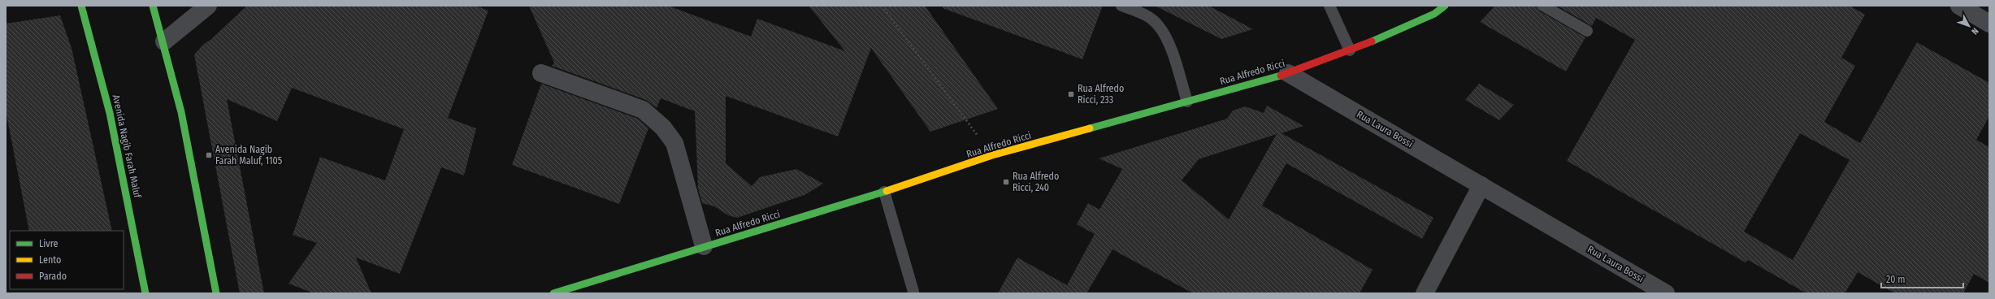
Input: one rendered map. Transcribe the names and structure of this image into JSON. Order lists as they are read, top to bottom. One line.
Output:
{"streets":{"street":["Rua Alfredo Ricci","Rua Laura Bossi","Avenida Nagib Farah Maluf"]},"crossings":[["Rua Alfredo Ricci","Rua Laura Bossi"]],"places":{"transit":["Rua Alfredo Ricci, 233","Avenida Nagib Farah Maluf, 1105","Rua Alfredo Ricci, 240"]},"legend":["Livre","Lento","Parado"],"scale_bar":"20 m","north":"bottom right"}
